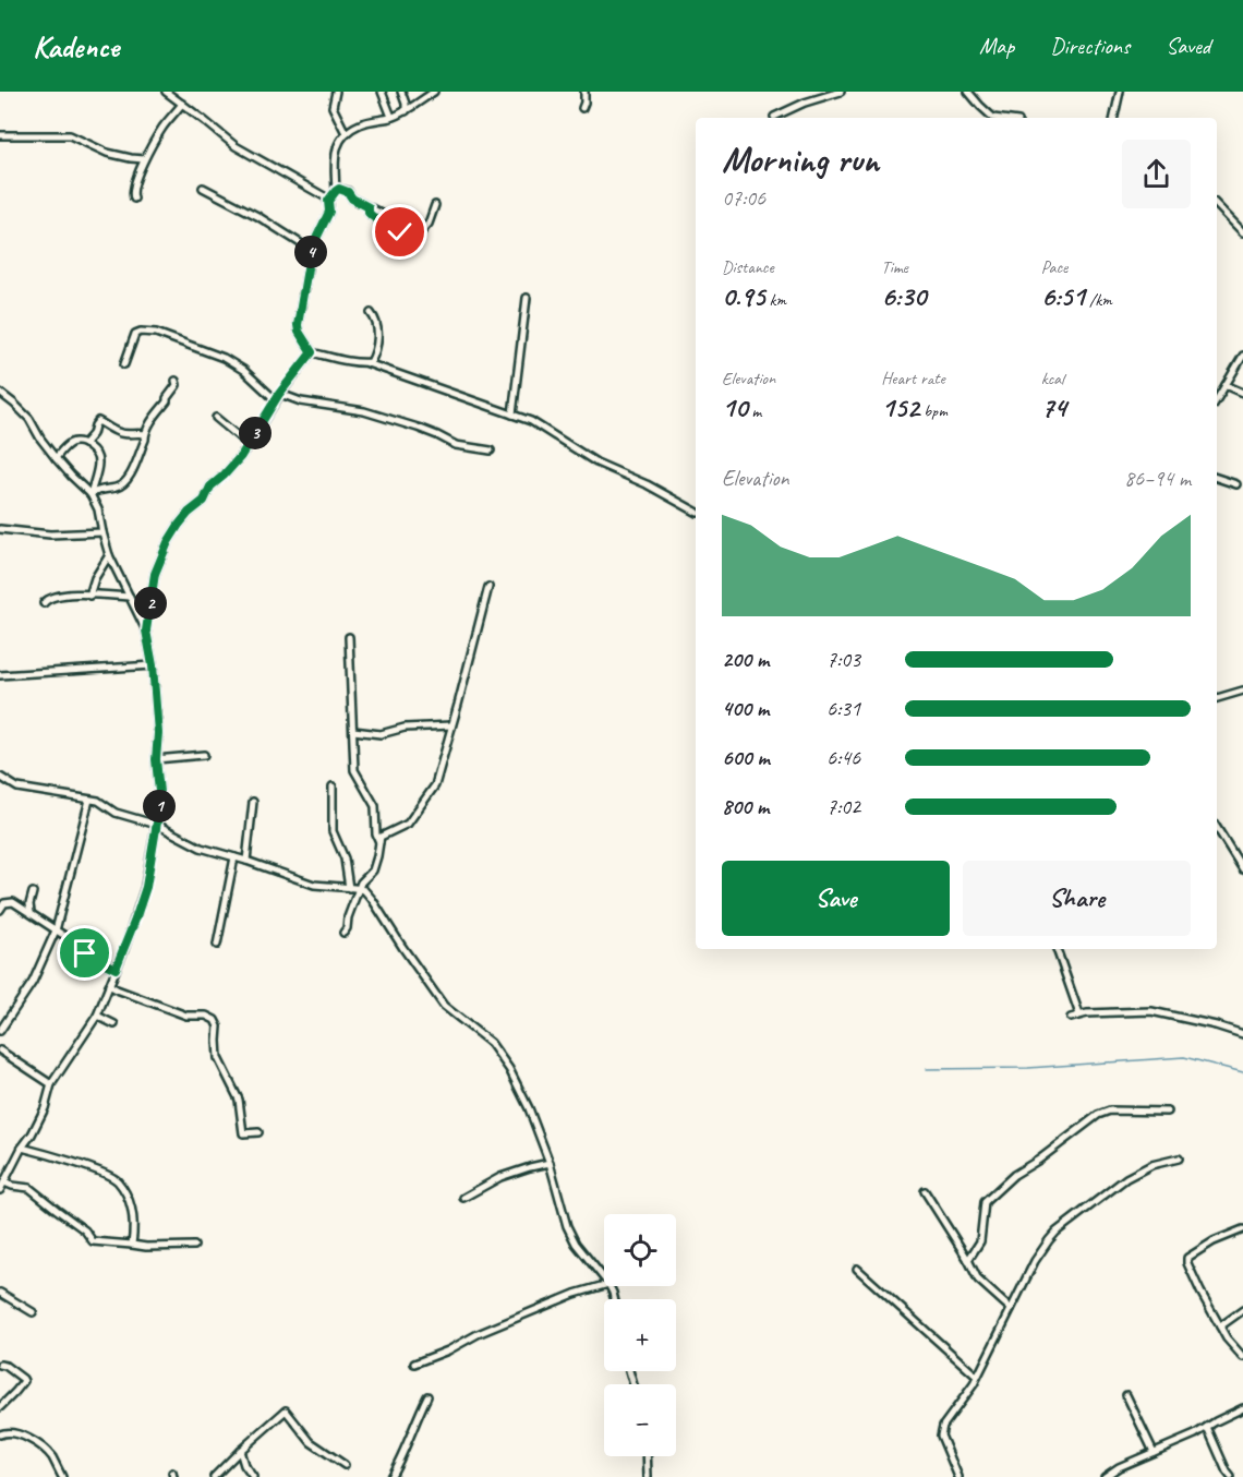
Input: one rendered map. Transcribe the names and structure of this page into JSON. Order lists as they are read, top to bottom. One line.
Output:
{"page":{"header":"Kadence","nav":["Map","Directions","Saved"],"heading":["Morning run","07:06"],"stats":[["Distance","0.95 km"],["Time","6:30"],["Pace","6:51 /km"],["Elevation","10 m"],["Heart rate","152 bpm"],["kcal","74"]],"pins":["4","3","2","1"],"chart":["Elevation","86–94 m"],"list":[{"name":"200 m","note":"7:03"},{"name":"400 m","note":"6:31"},{"name":"600 m","note":"6:46"},{"name":"800 m","note":"7:02"}],"buttons":["Save","Share"],"map_buttons":["+","−"]}}
